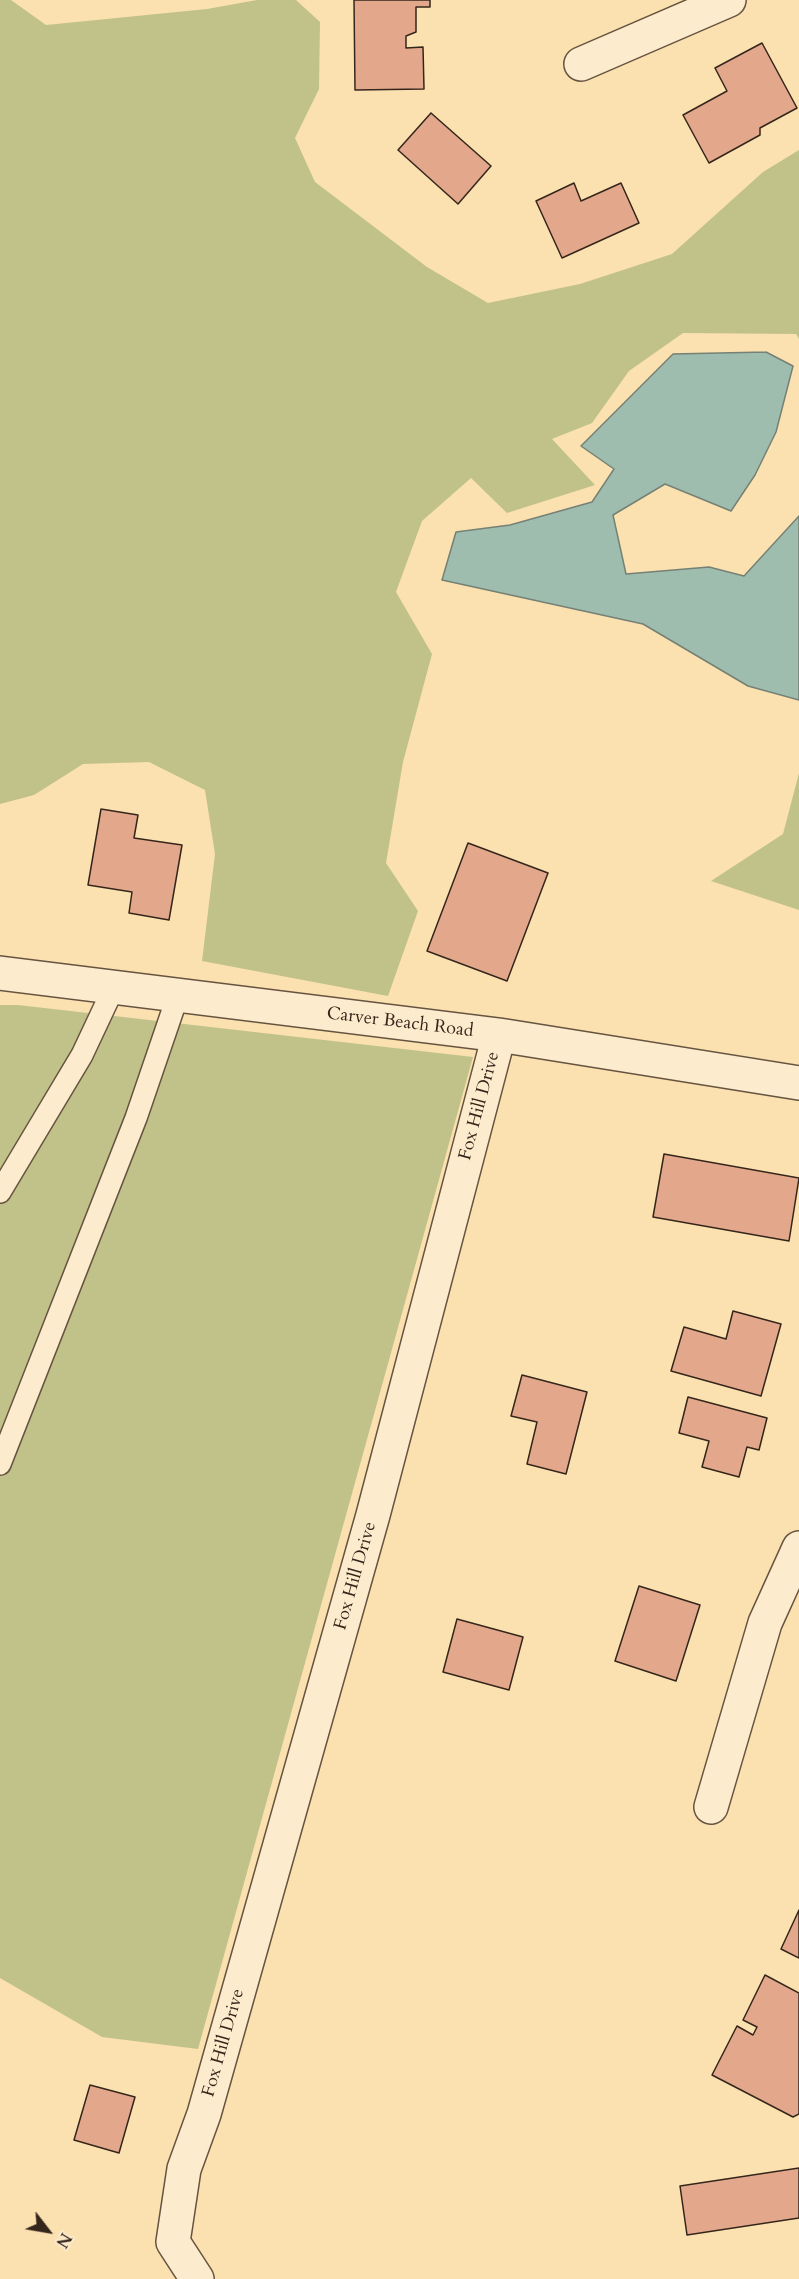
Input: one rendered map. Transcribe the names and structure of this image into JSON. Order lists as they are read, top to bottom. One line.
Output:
{"streets":{"street":["Carver Beach Road","Fox Hill Drive"]},"crossings":[["Carver Beach Road","Fox Hill Drive"]],"north":"bottom right"}
